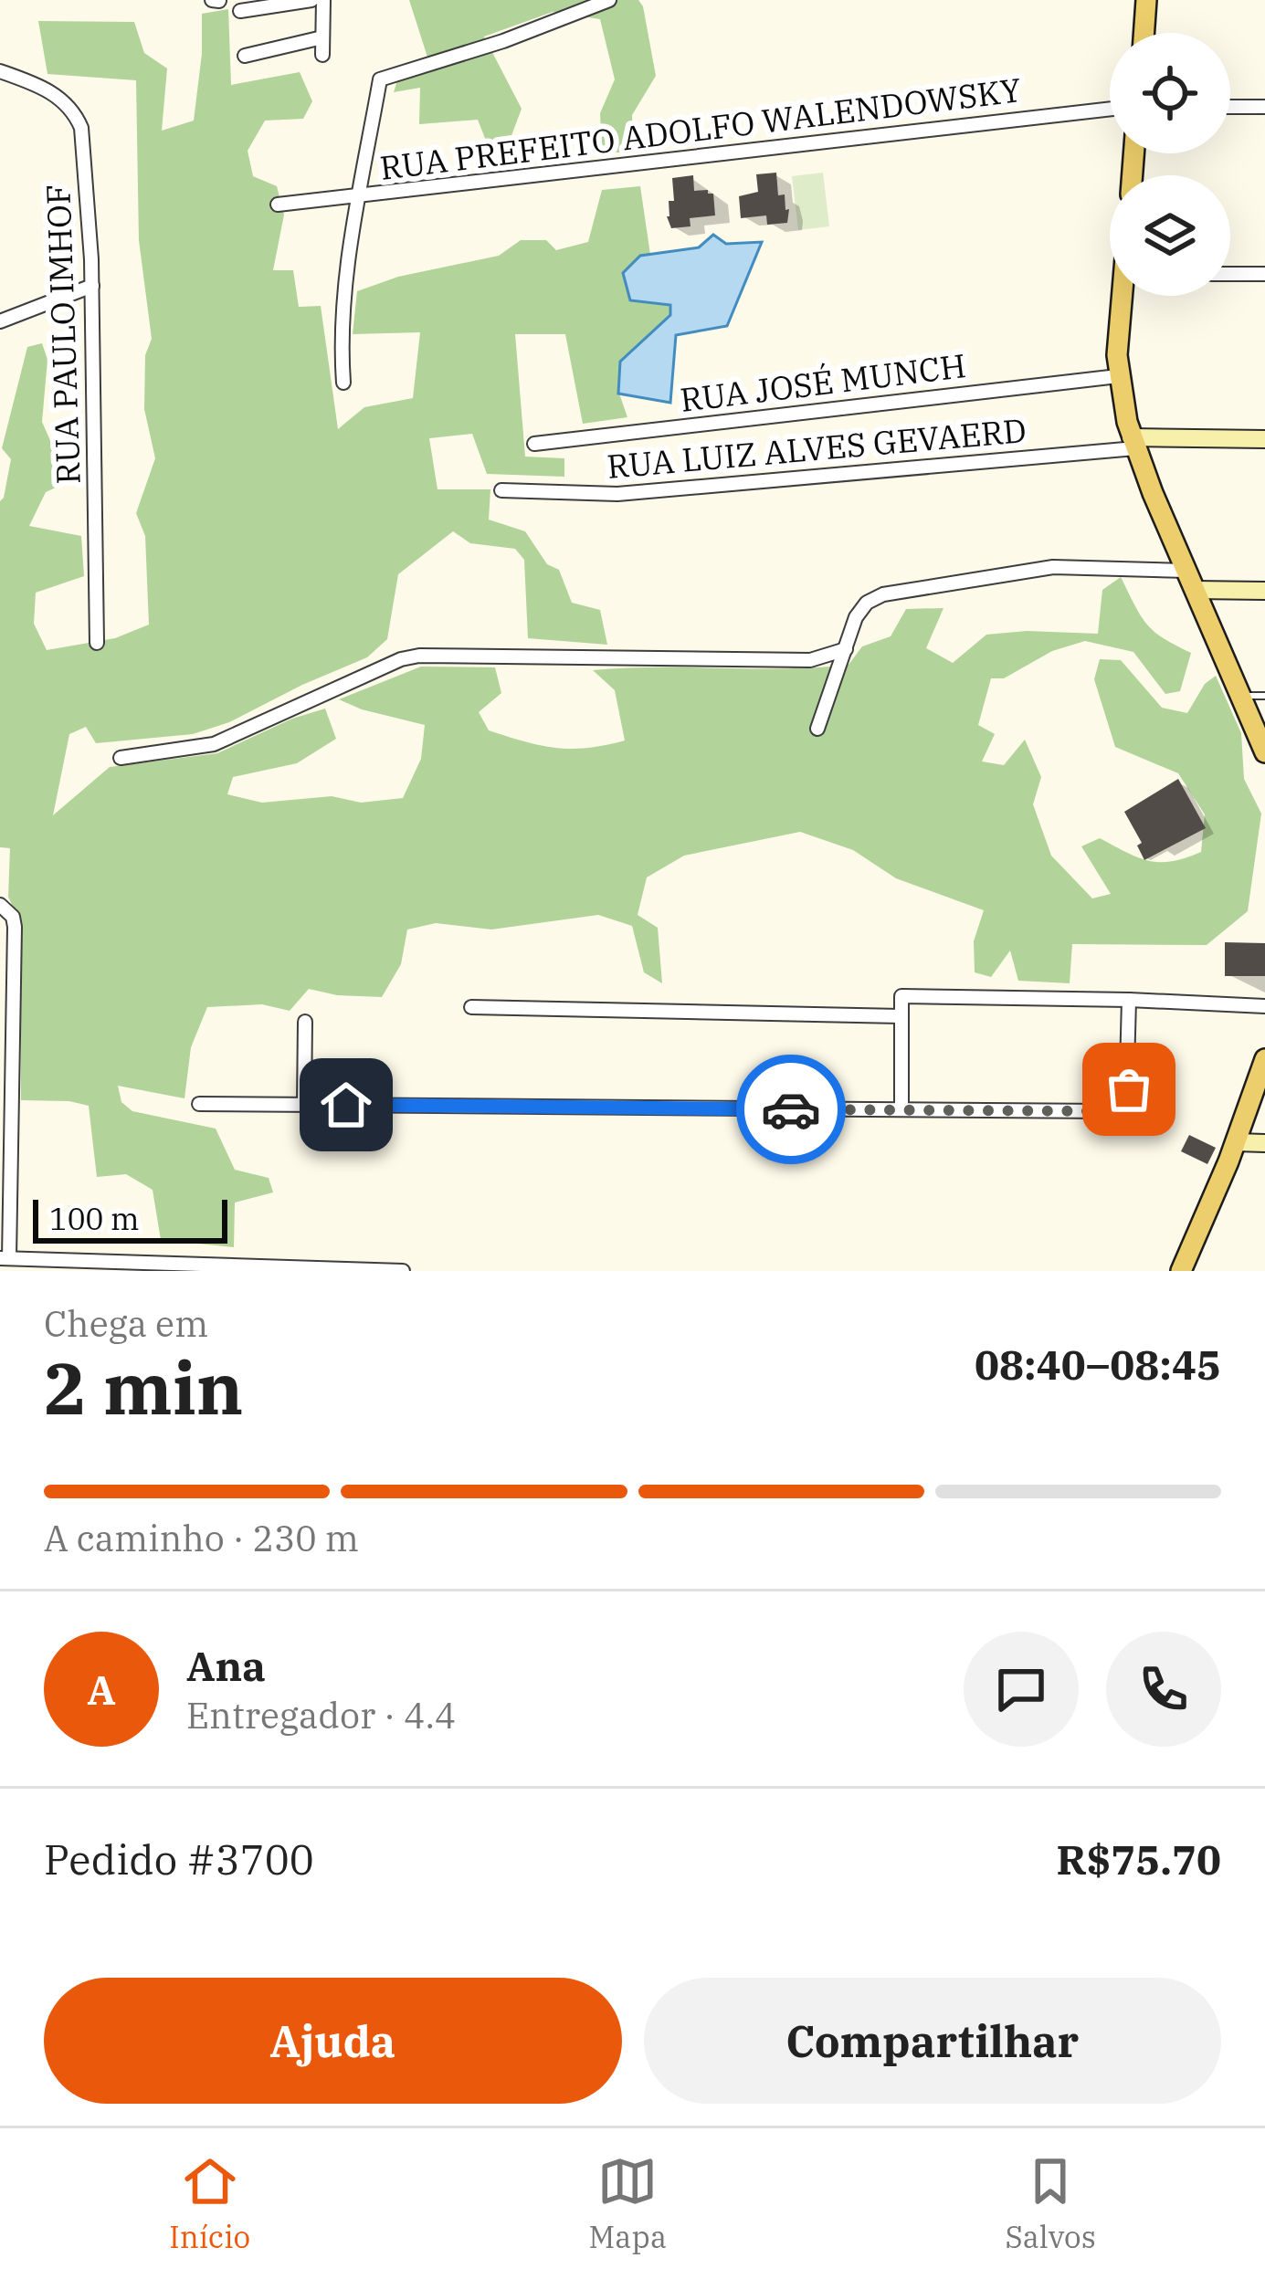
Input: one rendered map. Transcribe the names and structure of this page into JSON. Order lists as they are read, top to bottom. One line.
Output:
{"streets":{"street":["RUA PREFEITO ADOLFO WALENDOWSKY","RUA PAULO IMHOF","RUA JOSÉ MUNCH","RUA LUIZ ALVES GEVAERD"]},"scale_bar":"100 m","page":{"scale":"100 m","heading":["2 min","Chega em","08:40–08:45"],"panel":["Ana","Entregador · 4.4","Pedido #3700","R$75.70"],"bar":"A caminho · 230 m","round":"A","buttons":["Ajuda","Compartilhar"],"tabs":["Início","Mapa","Salvos"]}}
